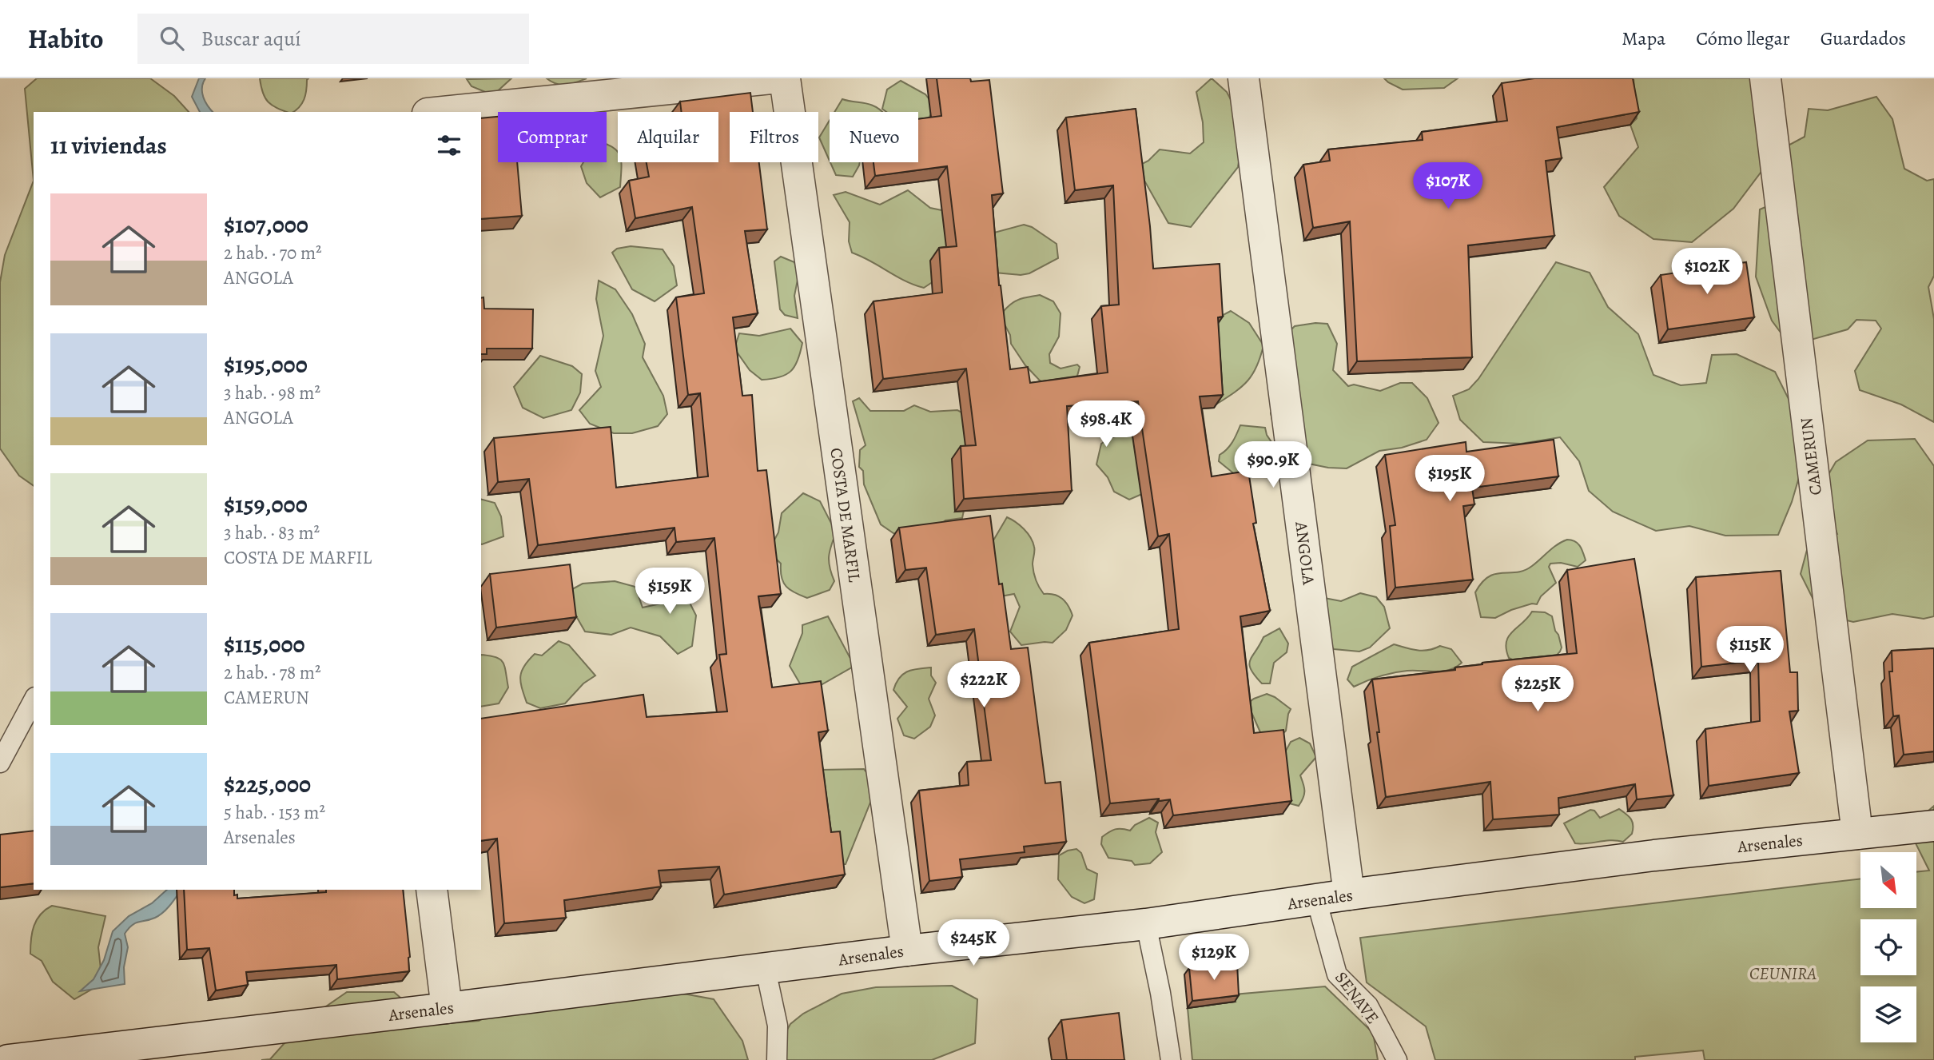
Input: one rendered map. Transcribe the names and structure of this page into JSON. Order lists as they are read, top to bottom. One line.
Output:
{"streets":{"street":["CAMERUN","COSTA DE MARFIL","ANGOLA","Arsenales"],"lane":["SENAVE"]},"crossings":[["CAMERUN","Arsenales"],["COSTA DE MARFIL","Arsenales"],["ANGOLA","Arsenales"],["Arsenales","SENAVE"]],"parks":["CEUNIRA"],"north":"bottom right","page":{"header":"Habito","search":"Buscar aquí","nav":["Mapa","Cómo llegar","Guardados"],"chip":["Comprar","Alquilar","Filtros","Nuevo"],"heading":"11 viviendas","price":["$107K","$102K","$98.4K","$90.9K","$195K","$159K","$115K","$222K","$225K","$245K","$129K"],"list":[{"name":"$107,000","note":"2 hab. · 70 m² · ANGOLA"},{"name":"$195,000","note":"3 hab. · 98 m² · ANGOLA"},{"name":"$159,000","note":"3 hab. · 83 m² · COSTA DE MARFIL"},{"name":"$115,000","note":"2 hab. · 78 m² · CAMERUN"},{"name":"$225,000","note":"5 hab. · 153 m² · Arsenales"}]}}
